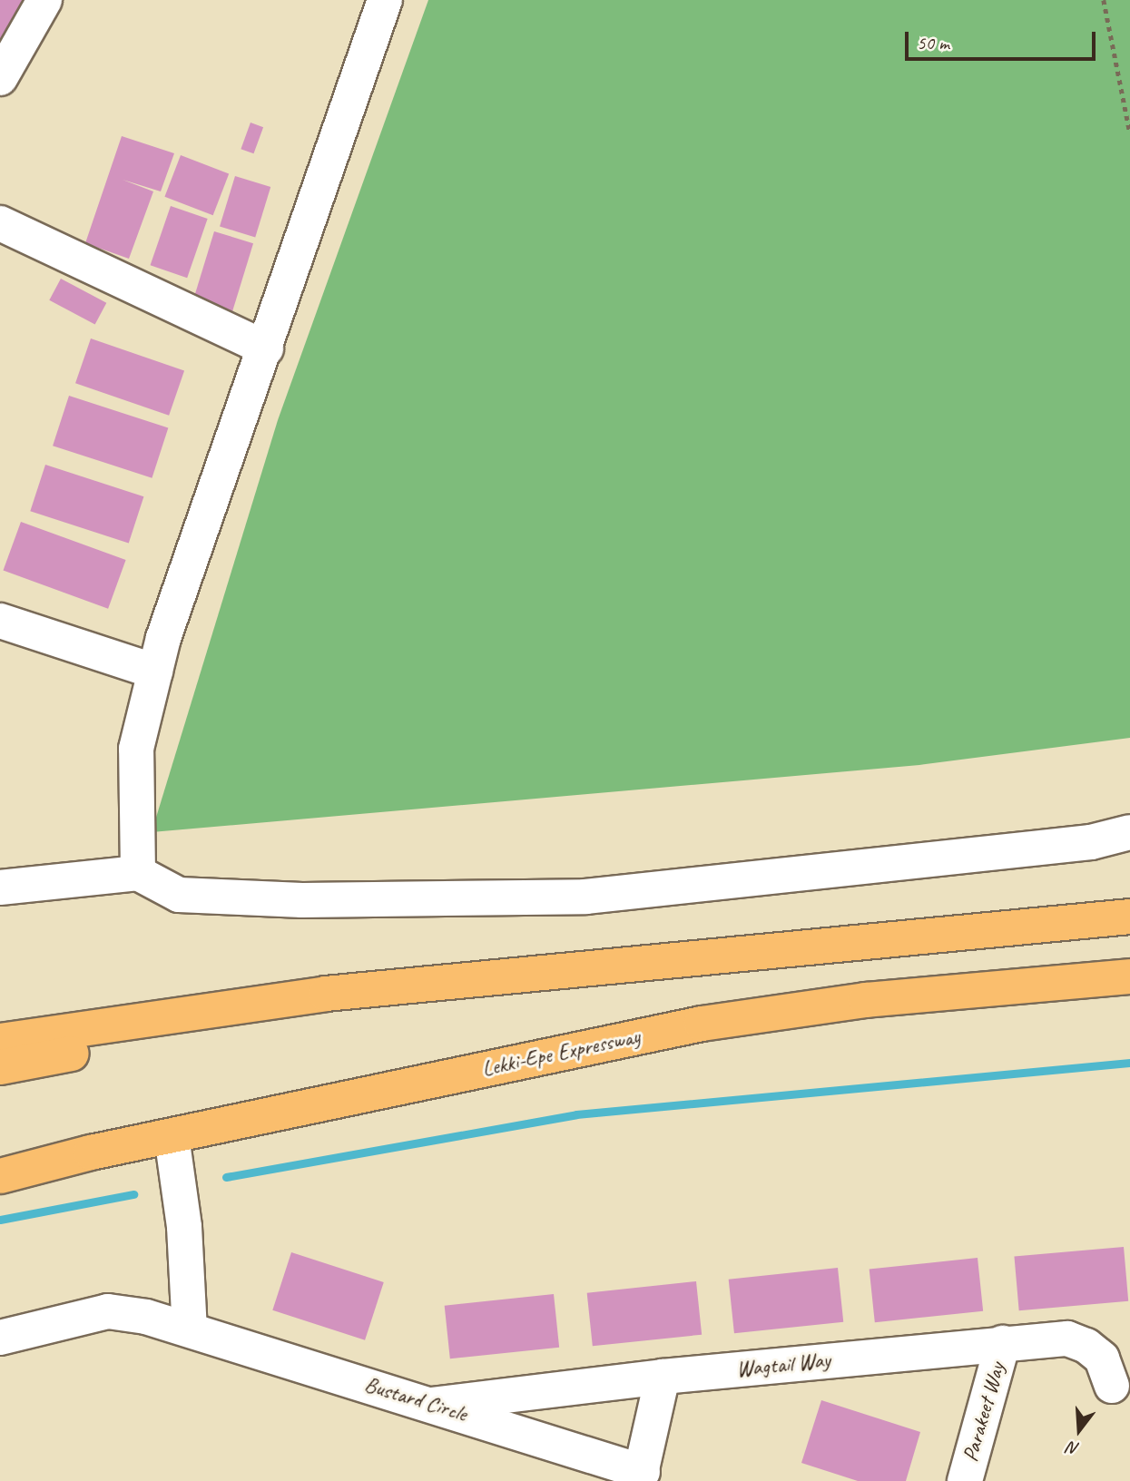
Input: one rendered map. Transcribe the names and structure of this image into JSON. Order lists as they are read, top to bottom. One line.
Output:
{"streets":{"highway":["Lekki-Epe Expressway"],"street":["Wagtail Way","Bustard Circle","Parakeet Way"]},"crossings":[["Wagtail Way","Bustard Circle"],["Wagtail Way","Parakeet Way"]],"scale_bar":"50 m","north":"bottom"}
